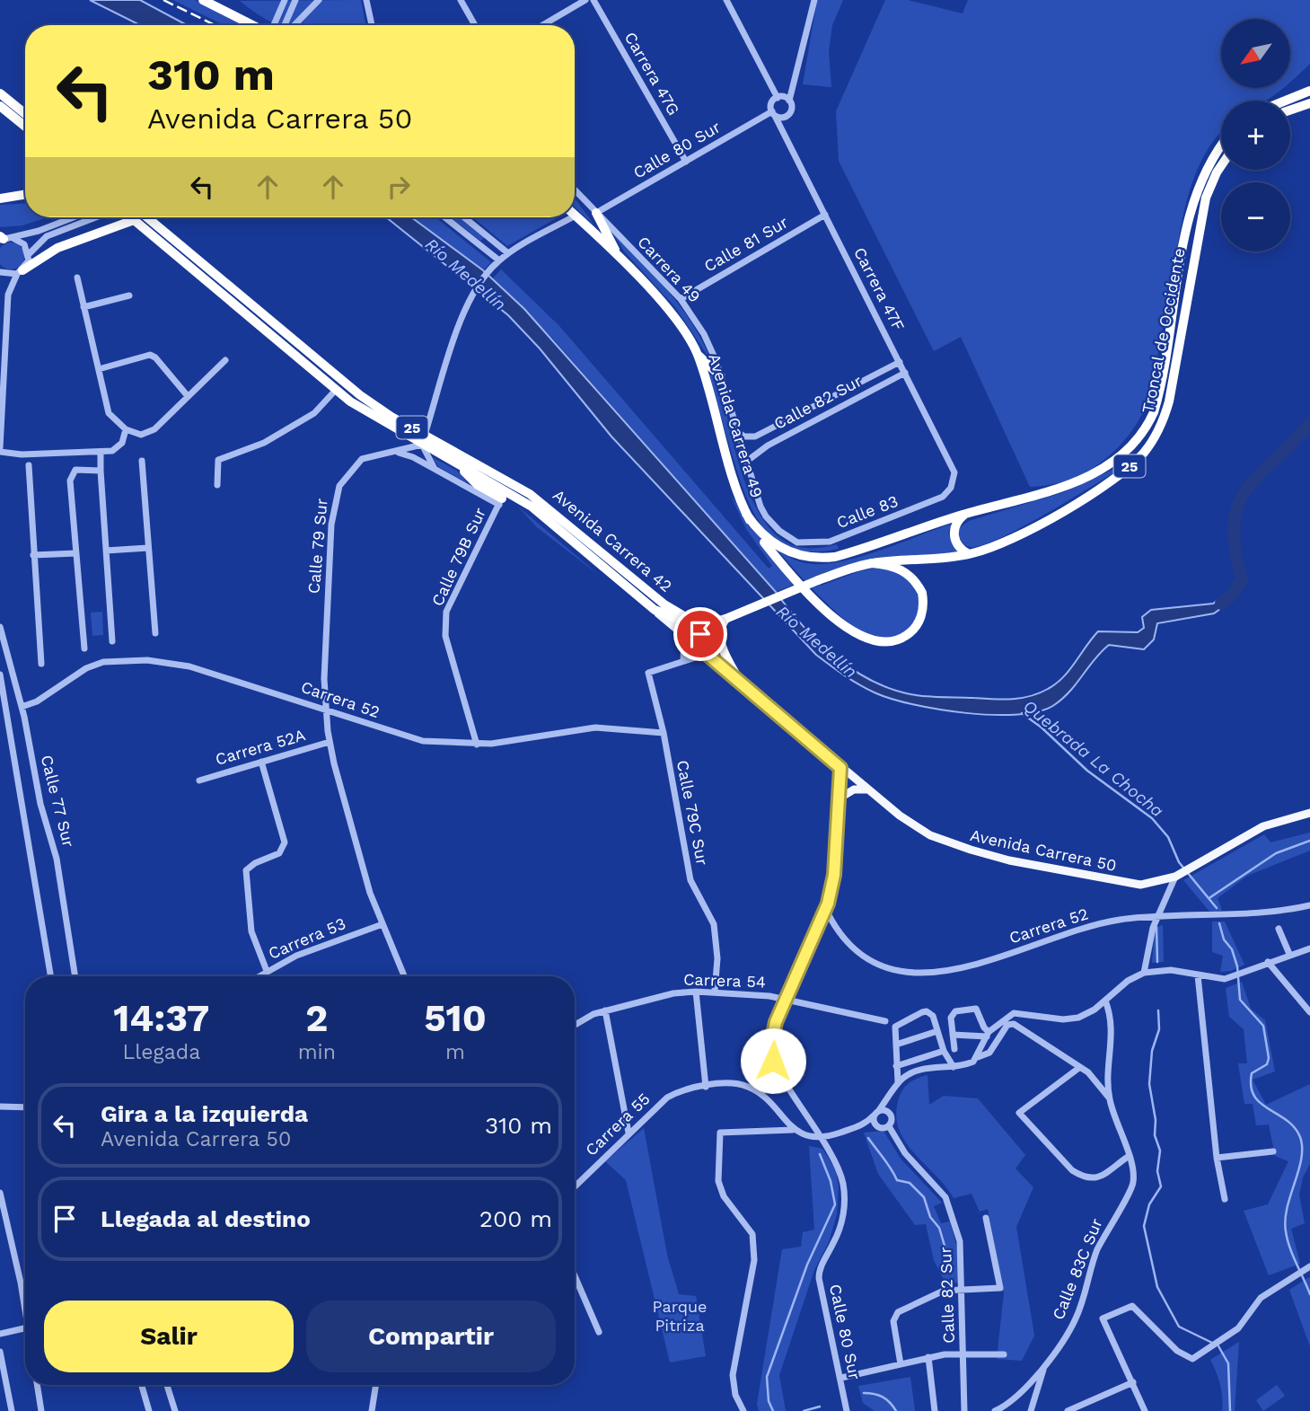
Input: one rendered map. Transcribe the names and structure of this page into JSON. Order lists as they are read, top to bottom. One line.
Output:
{"streets":{"highway":["Troncal de Occidente","Avenida Carrera 49","25","Avenida Carrera 42"],"main road":["Avenida Carrera 50"],"street":["Carrera 47G","Calle 80 Sur","Calle 81 Sur","Carrera 49","Carrera 47F","Calle 82 Sur","Calle 83","Calle 79 Sur","Calle 79B Sur","Carrera 52","Carrera 52A","Calle 77 Sur","Calle 79C Sur","Carrera 53","Carrera 54","Carrera 55","Calle 83C Sur"]},"crossings":[["Carrera 47G","Calle 80 Sur"],["Calle 80 Sur","Carrera 49"],["Calle 80 Sur","Carrera 47F"],["Calle 80 Sur","Carrera 52"],["Calle 80 Sur","Avenida Carrera 50"],["Calle 80 Sur","Carrera 54"],["Calle 81 Sur","Carrera 49"],["Calle 81 Sur","Carrera 47F"],["Carrera 49","Calle 82 Sur"],["Carrera 49","Calle 83"],["Carrera 47F","Calle 82 Sur"],["Carrera 47F","Calle 83"],["Troncal de Occidente","Avenida Carrera 49"],["Troncal de Occidente","Avenida Carrera 42"],["Avenida Carrera 42","Calle 79 Sur"],["Avenida Carrera 42","Calle 79B Sur"],["Avenida Carrera 42","Avenida Carrera 50"],["Calle 79 Sur","Carrera 52"],["Calle 79 Sur","Carrera 52A"],["Calle 79 Sur","Carrera 53"],["Calle 79B Sur","Carrera 52"],["Carrera 52","Calle 77 Sur"],["Carrera 52","Calle 79C Sur"],["Calle 79C Sur","Carrera 54"]],"water":["Río Medellín","Quebrada La Chocha"],"parks":["Parque Pitriza"],"north":"bottom left","page":{"map_buttons":["+","−"],"turn":["310 m","Avenida Carrera 50"],"eta":["14:37","Llegada","2","min","510","m"],"list":[{"name":"Gira a la izquierda","note":"Avenida Carrera 50","value":"310 m"},{"name":"Llegada al destino","value":"200 m"}],"buttons":["Salir","Compartir"]}}
